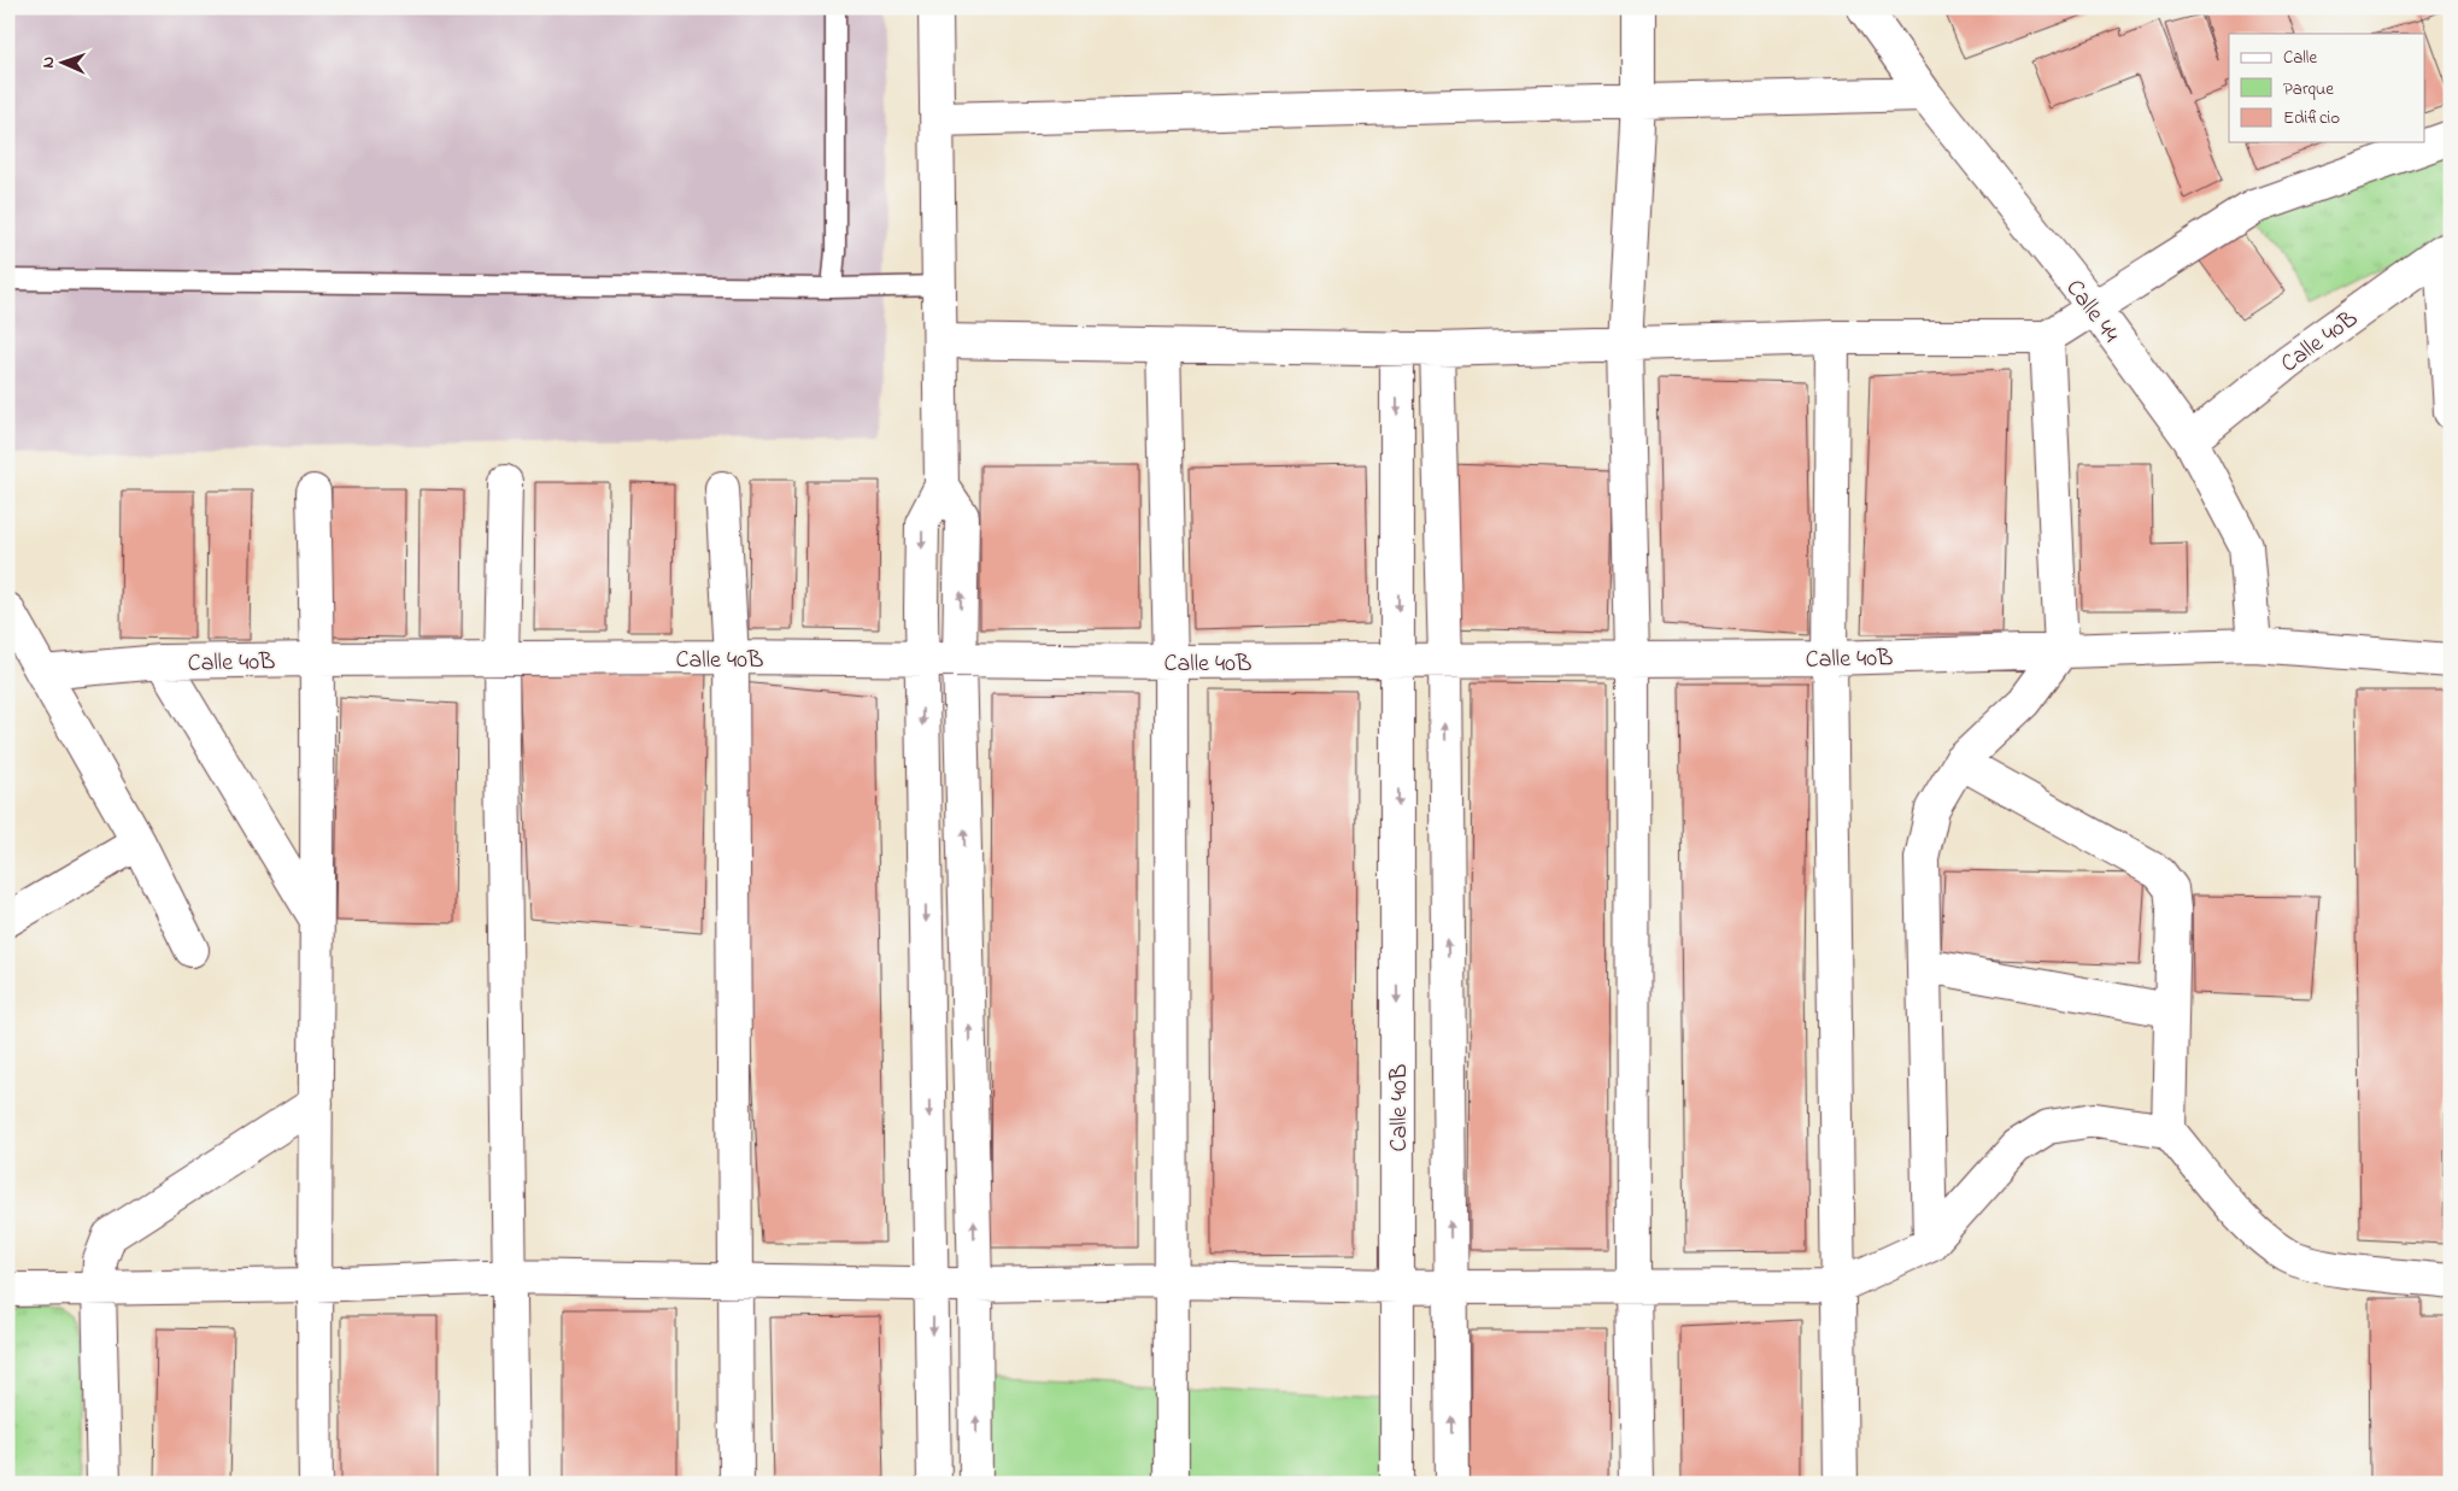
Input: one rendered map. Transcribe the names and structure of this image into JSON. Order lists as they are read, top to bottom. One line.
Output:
{"streets":{"street":["Calle 44","Calle 40B"]},"crossings":[["Calle 44","Calle 40B"]],"legend":["Calle","Parque","Edificio"],"north":"left"}
